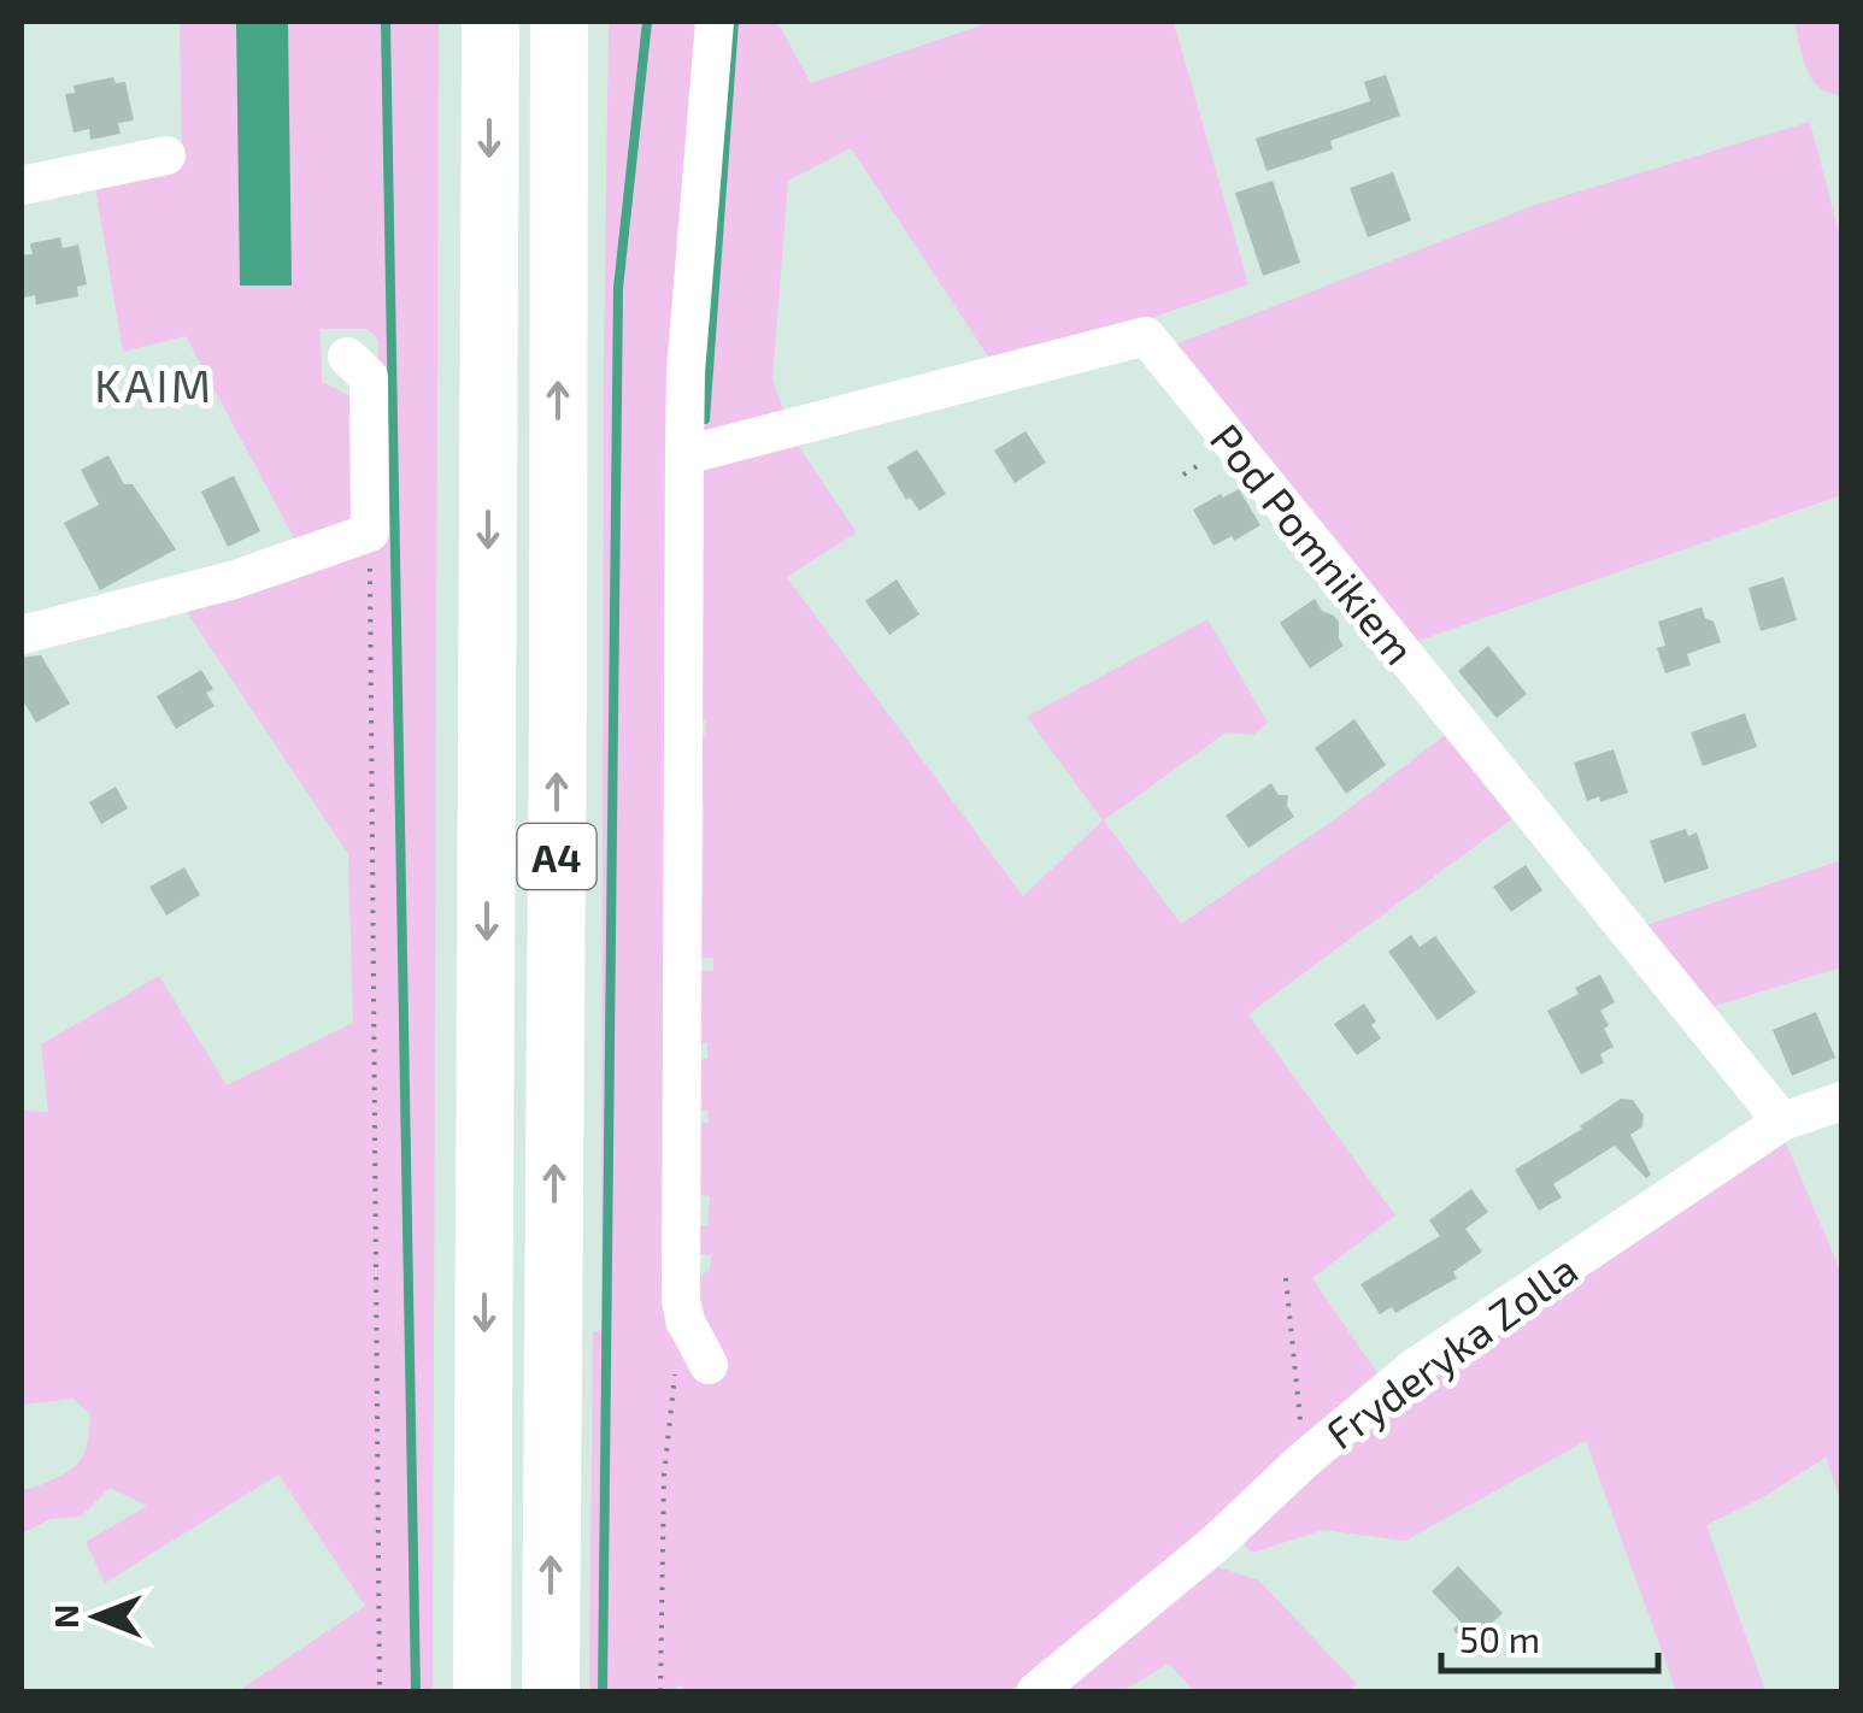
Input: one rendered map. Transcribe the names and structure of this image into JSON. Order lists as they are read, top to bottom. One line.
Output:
{"streets":{"highway":["A4"],"street":["Pod Pomnikiem","Fryderyka Zolla"]},"crossings":[["Pod Pomnikiem","Fryderyka Zolla"]],"districts":["KAIM"],"scale_bar":"50 m","north":"left"}
